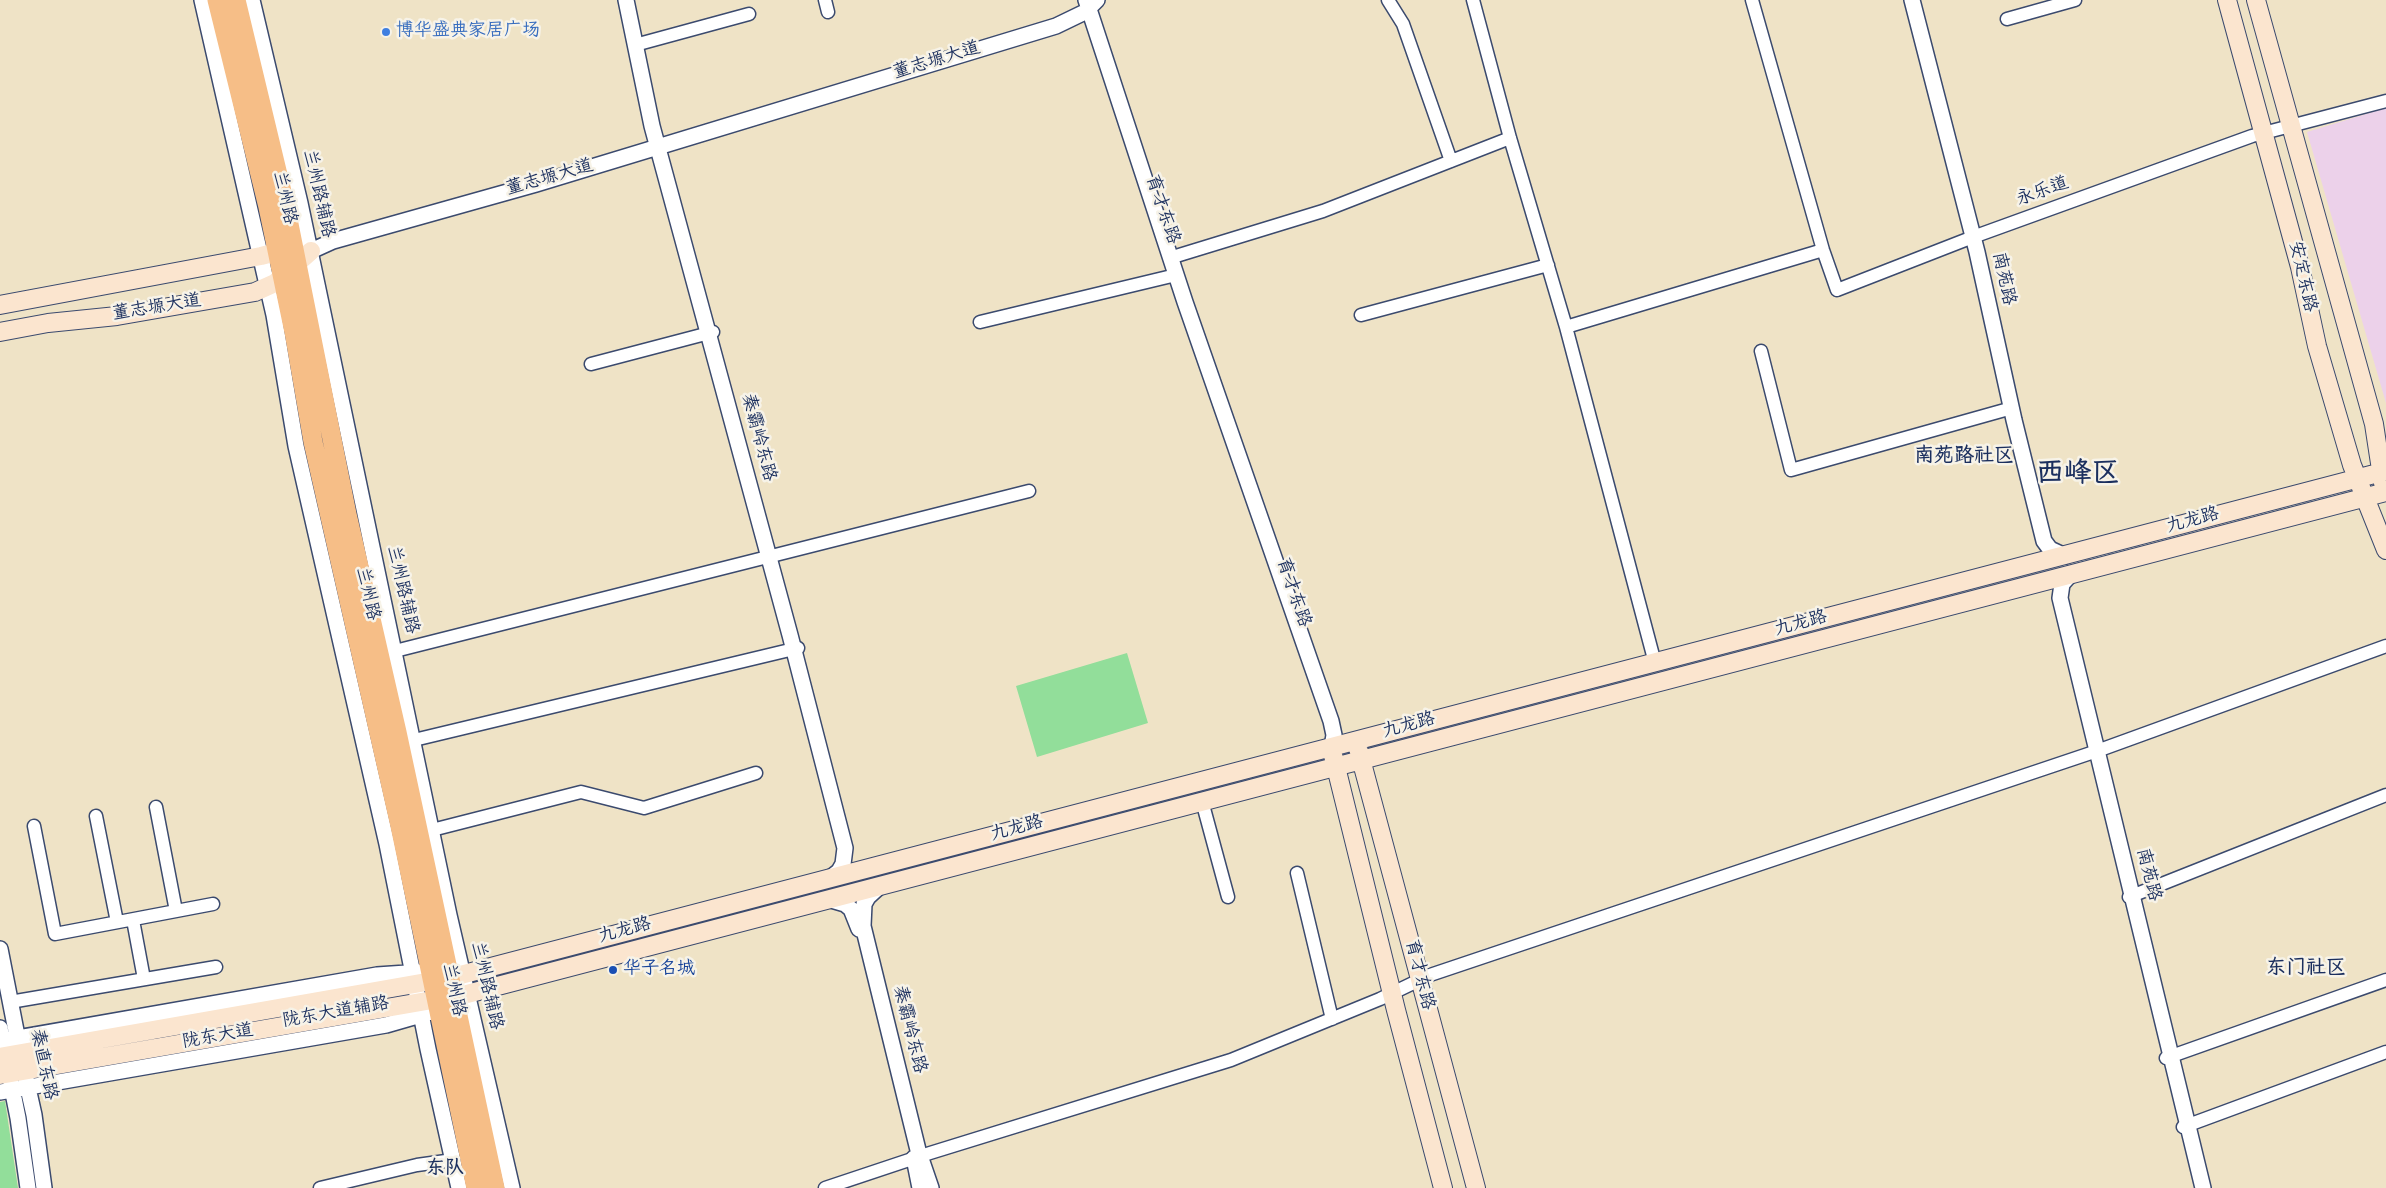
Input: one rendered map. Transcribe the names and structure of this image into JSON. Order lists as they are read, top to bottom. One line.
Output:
{"streets":{"main road":["董志塬大道","兰州路","育才东路","安定东路","九龙路","陇东大道"],"street":["永乐道","兰州路辅路","南苑路","秦霸岭东路","陇东大道辅路","秦直东路"]},"crossings":[["董志塬大道","兰州路辅路"],["董志塬大道","兰州路"],["董志塬大道","育才东路"],["董志塬大道","秦霸岭东路"],["永乐道","安定东路"],["永乐道","南苑路"],["兰州路辅路","兰州路"],["兰州路辅路","九龙路"],["兰州路辅路","陇东大道辅路"],["兰州路辅路","陇东大道"],["兰州路","九龙路"],["兰州路","陇东大道辅路"],["兰州路","陇东大道"],["育才东路","九龙路"],["安定东路","九龙路"],["南苑路","九龙路"],["秦霸岭东路","九龙路"],["九龙路","陇东大道辅路"],["九龙路","陇东大道"],["陇东大道辅路","陇东大道"],["陇东大道辅路","秦直东路"],["陇东大道","秦直东路"]],"districts":["南苑路社区","西峰区","东门社区","东队"],"places":["博华盛典家居广场","华子名城"]}
